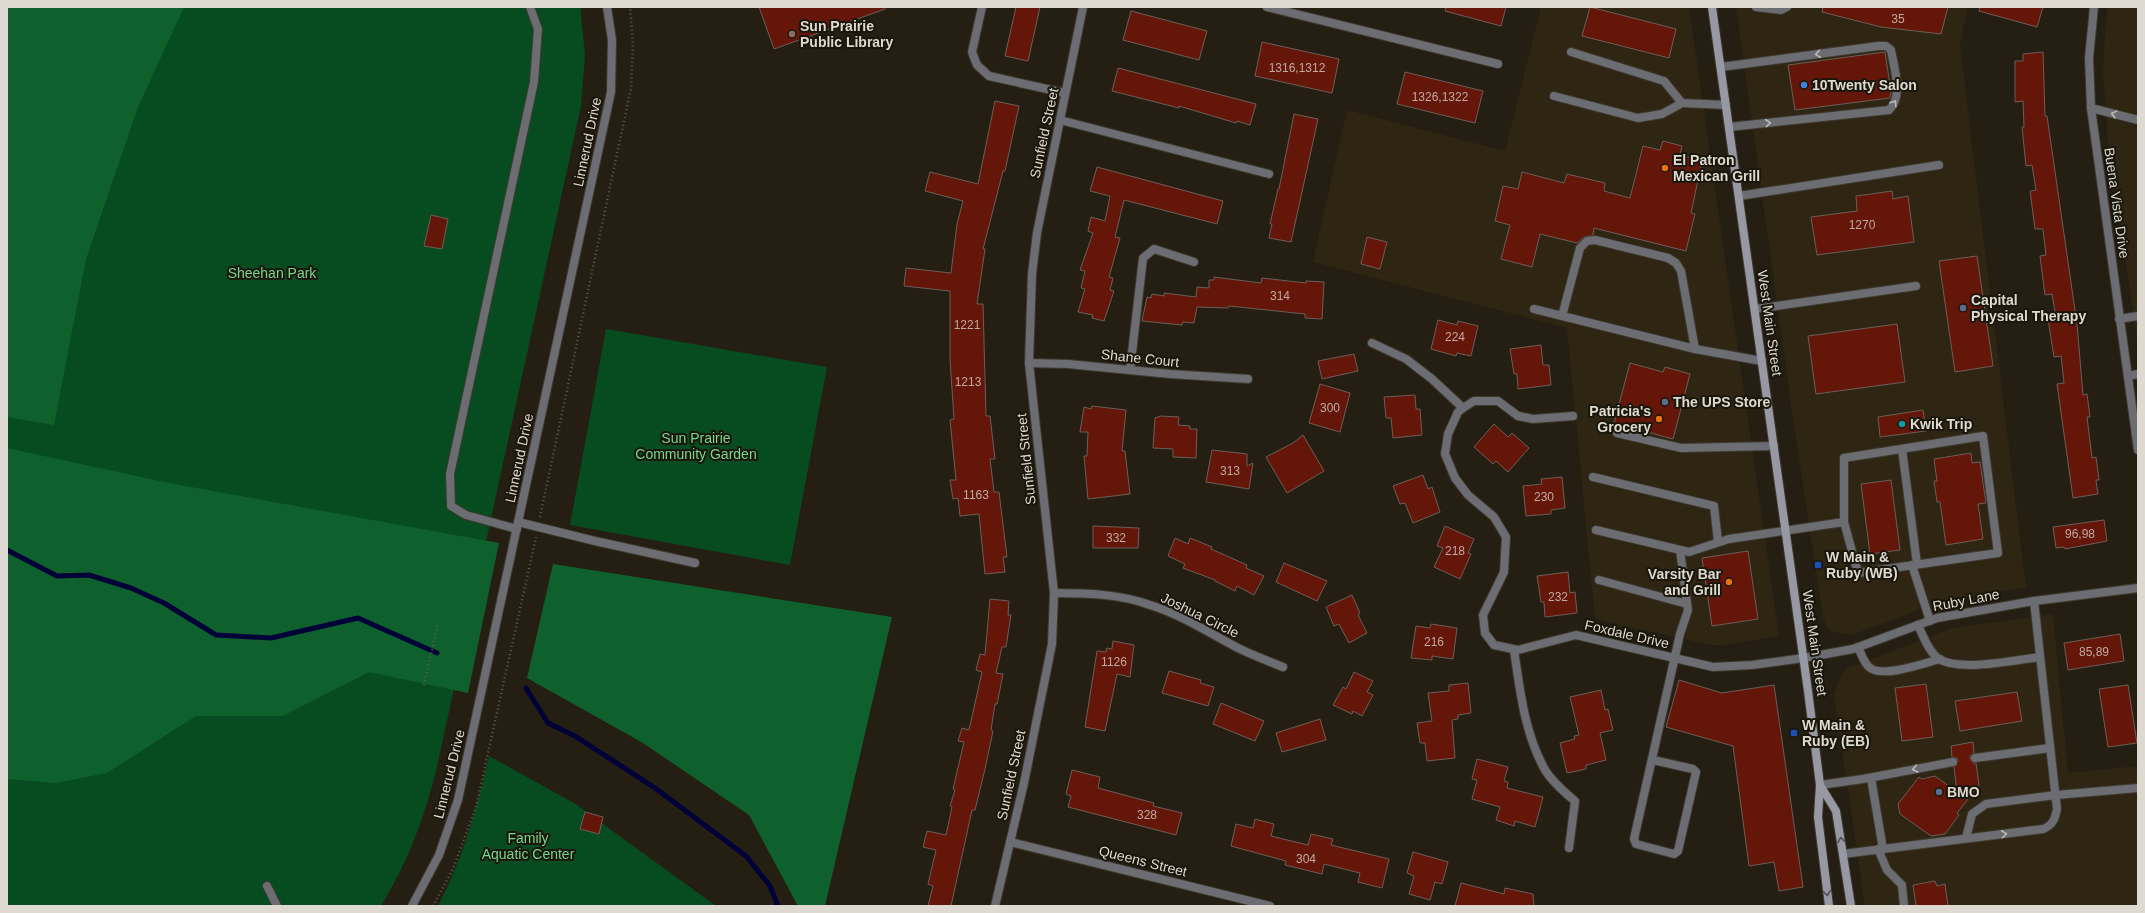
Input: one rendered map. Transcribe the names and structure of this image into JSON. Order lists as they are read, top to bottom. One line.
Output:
{"streets":{"main road":["West Main Street"],"street":["Sunfield Street","Linnerud Drive","Buena Vista Drive","Shane Court","Ruby Lane","Joshua Circle","Foxdale Drive","Queens Street"]},"crossings":[["Sunfield Street","Shane Court"],["Sunfield Street","Joshua Circle"],["Sunfield Street","Queens Street"],["West Main Street","Ruby Lane"],["West Main Street","Foxdale Drive"],["Ruby Lane","Foxdale Drive"]],"parks":["Sheehan Park","Sun Prairie Community Garden","Family Aquatic Center"],"places":{"other":["Sun Prairie Public Library","10Twenty Salon","El Patron Mexican Grill","Capital Physical Therapy","The UPS Store","Patricia's Grocery","Kwik Trip","Varsity Bar and Grill","BMO"],"transit":["W Main & Ruby (WB)","W Main & Ruby (EB)"]},"house_numbers":["35","1316,1312","1326,1322","1270","314","1221","224","1213","300","313","1163","230","96,98","332","218","232","216","85,89","1126","328","304"]}
